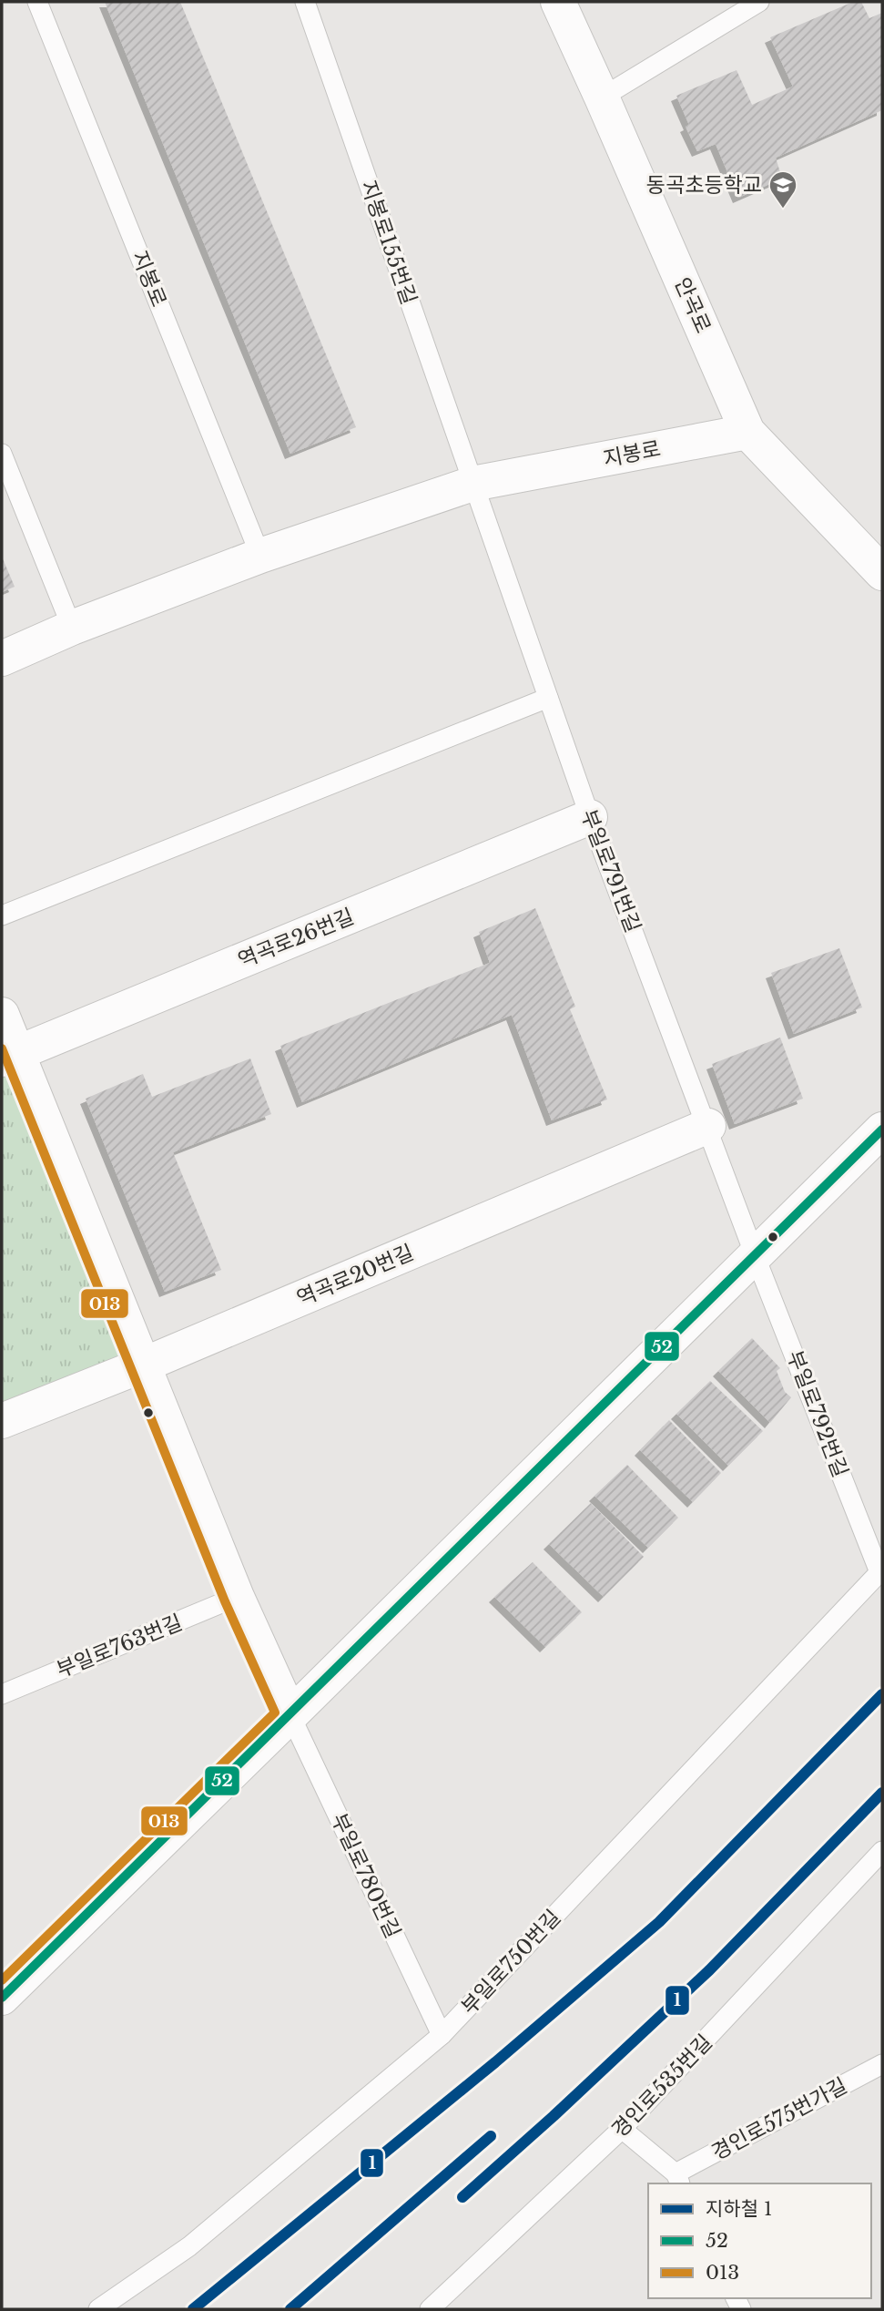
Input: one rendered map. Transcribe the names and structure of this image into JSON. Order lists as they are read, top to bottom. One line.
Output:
{"streets":{"street":["지봉로","안곡로","역곡로26번길","역곡로20번길"],"lane":["지봉로155번길","부일로791번길","부일로792번길","부일로763번길","부일로780번길","부일로750번길","경인로535번길","경인로575번가길"]},"crossings":[["지봉로155번길","지봉로"],["지봉로155번길","부일로791번길"],["지봉로","안곡로"],["지봉로","부일로791번길"],["부일로791번길","역곡로26번길"],["부일로791번길","역곡로20번길"],["부일로791번길","부일로792번길"],["부일로792번길","부일로750번길"],["부일로780번길","부일로750번길"]],"places":{"school or university":["동곡초등학교"]},"lines":["transit line 013","transit line 52","metro line 1"],"legend":["지하철 1","52","013"]}
